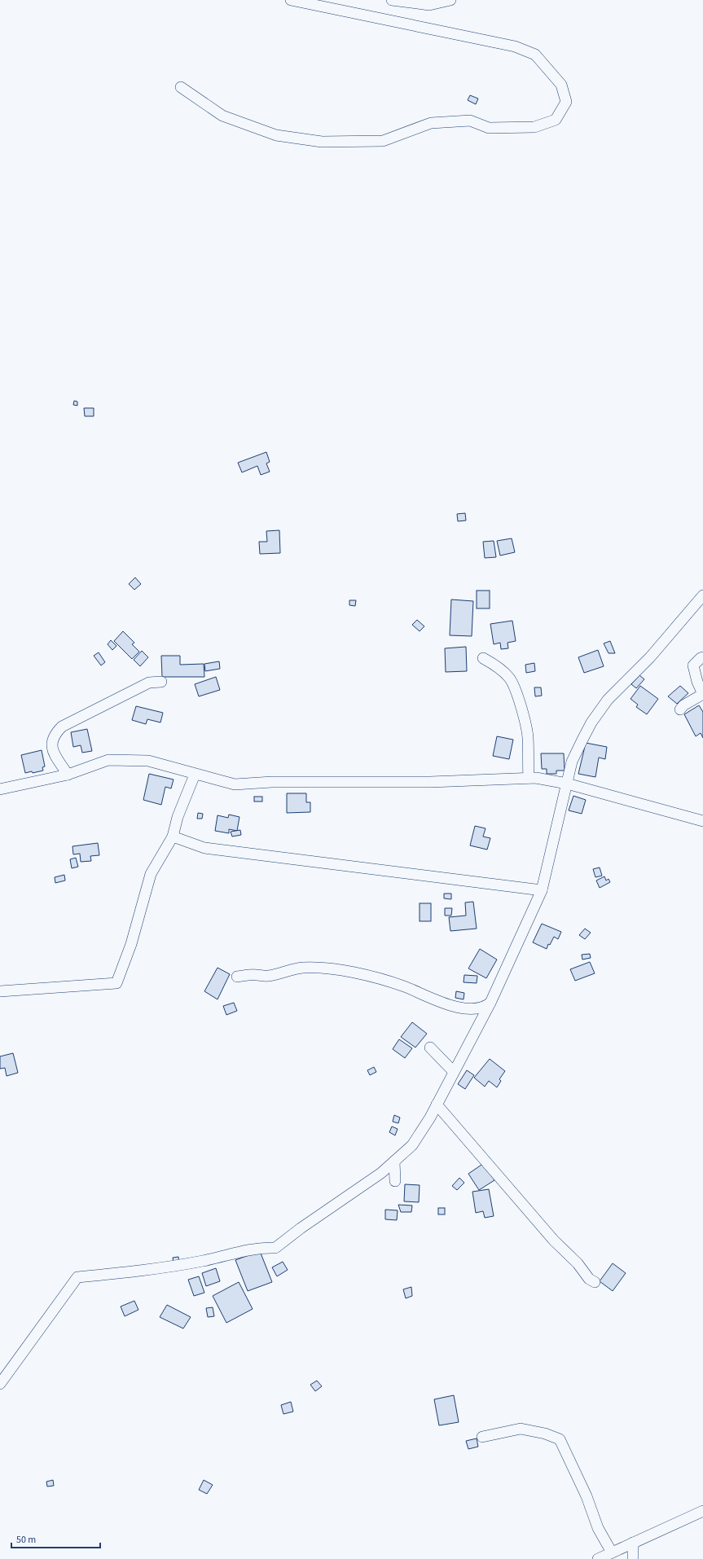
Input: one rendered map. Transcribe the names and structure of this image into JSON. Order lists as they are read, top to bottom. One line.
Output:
{"scale_bar":"50 m"}
